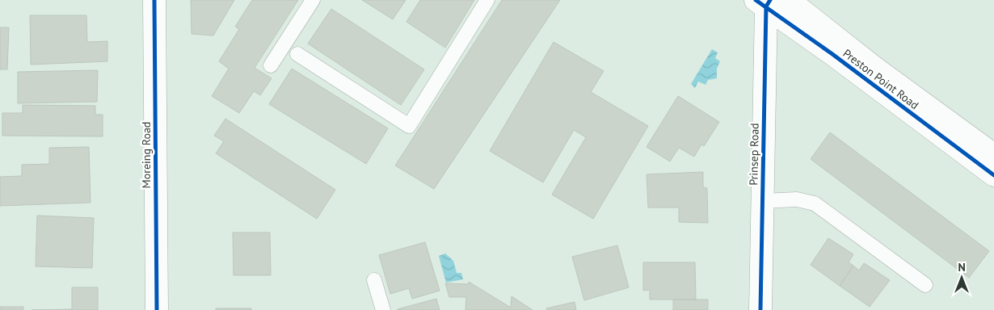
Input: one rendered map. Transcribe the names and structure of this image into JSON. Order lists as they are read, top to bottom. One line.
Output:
{"streets":{"street":["Preston Point Road","Prinsep Road","Moreing Road"]},"crossings":[["Preston Point Road","Prinsep Road"]],"north":"top"}
